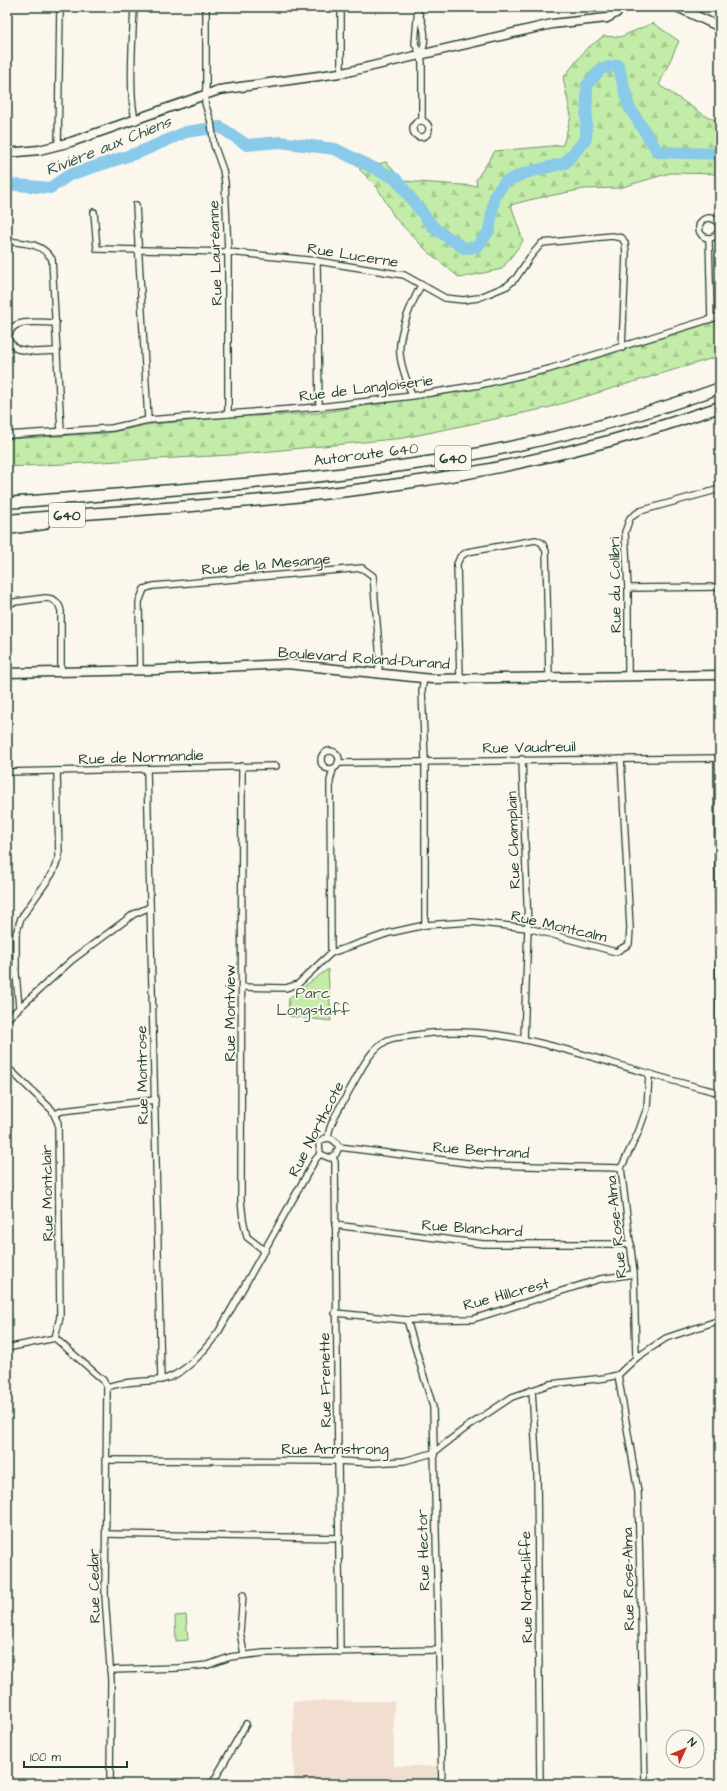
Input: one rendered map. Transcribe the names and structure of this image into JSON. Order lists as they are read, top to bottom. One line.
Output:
{"streets":{"highway":["Autoroute 640","640"],"street":["Rue Lauréanne","Rue Lucerne","Rue de Langloiserie","Rue de la Mesange","Rue du Colibri","Boulevard Roland-Durand","Rue Vaudreuil","Rue de Normandie","Rue Champlain","Rue Montcalm","Rue Montview","Rue Montrose","Rue Northcote","Rue Bertrand","Rue Montclair","Rue Rose-Alma","Rue Blanchard","Rue Hillcrest","Rue Frenette","Rue Armstrong","Rue Hector","Rue Cedar","Rue Northcliffe"]},"crossings":[["Rue Lauréanne","Rue Lucerne"],["Rue Lauréanne","Rue de Langloiserie"],["Rue Lucerne","Rue de Langloiserie"],["Rue de la Mesange","Boulevard Roland-Durand"],["Rue du Colibri","Boulevard Roland-Durand"],["Rue Vaudreuil","Rue Champlain"],["Rue Vaudreuil","Rue Montcalm"],["Rue de Normandie","Rue Montview"],["Rue de Normandie","Rue Montrose"],["Rue Champlain","Rue Montcalm"],["Rue Champlain","Rue Northcote"],["Rue Montcalm","Rue Montview"],["Rue Montview","Rue Northcote"],["Rue Montrose","Rue Northcote"],["Rue Northcote","Rue Bertrand"],["Rue Northcote","Rue Rose-Alma"],["Rue Northcote","Rue Frenette"],["Rue Northcote","Rue Cedar"],["Rue Bertrand","Rue Rose-Alma"],["Rue Bertrand","Rue Frenette"],["Rue Rose-Alma","Rue Blanchard"],["Rue Rose-Alma","Rue Hillcrest"],["Rue Rose-Alma","Rue Armstrong"],["Rue Blanchard","Rue Frenette"],["Rue Hillcrest","Rue Frenette"],["Rue Hillcrest","Rue Hector"],["Rue Frenette","Rue Armstrong"],["Rue Armstrong","Rue Hector"],["Rue Armstrong","Rue Cedar"],["Rue Armstrong","Rue Northcliffe"]],"water":["Rivière aux Chiens"],"parks":["Parc Longstaff"],"scale_bar":"100 m","north":"top right"}
